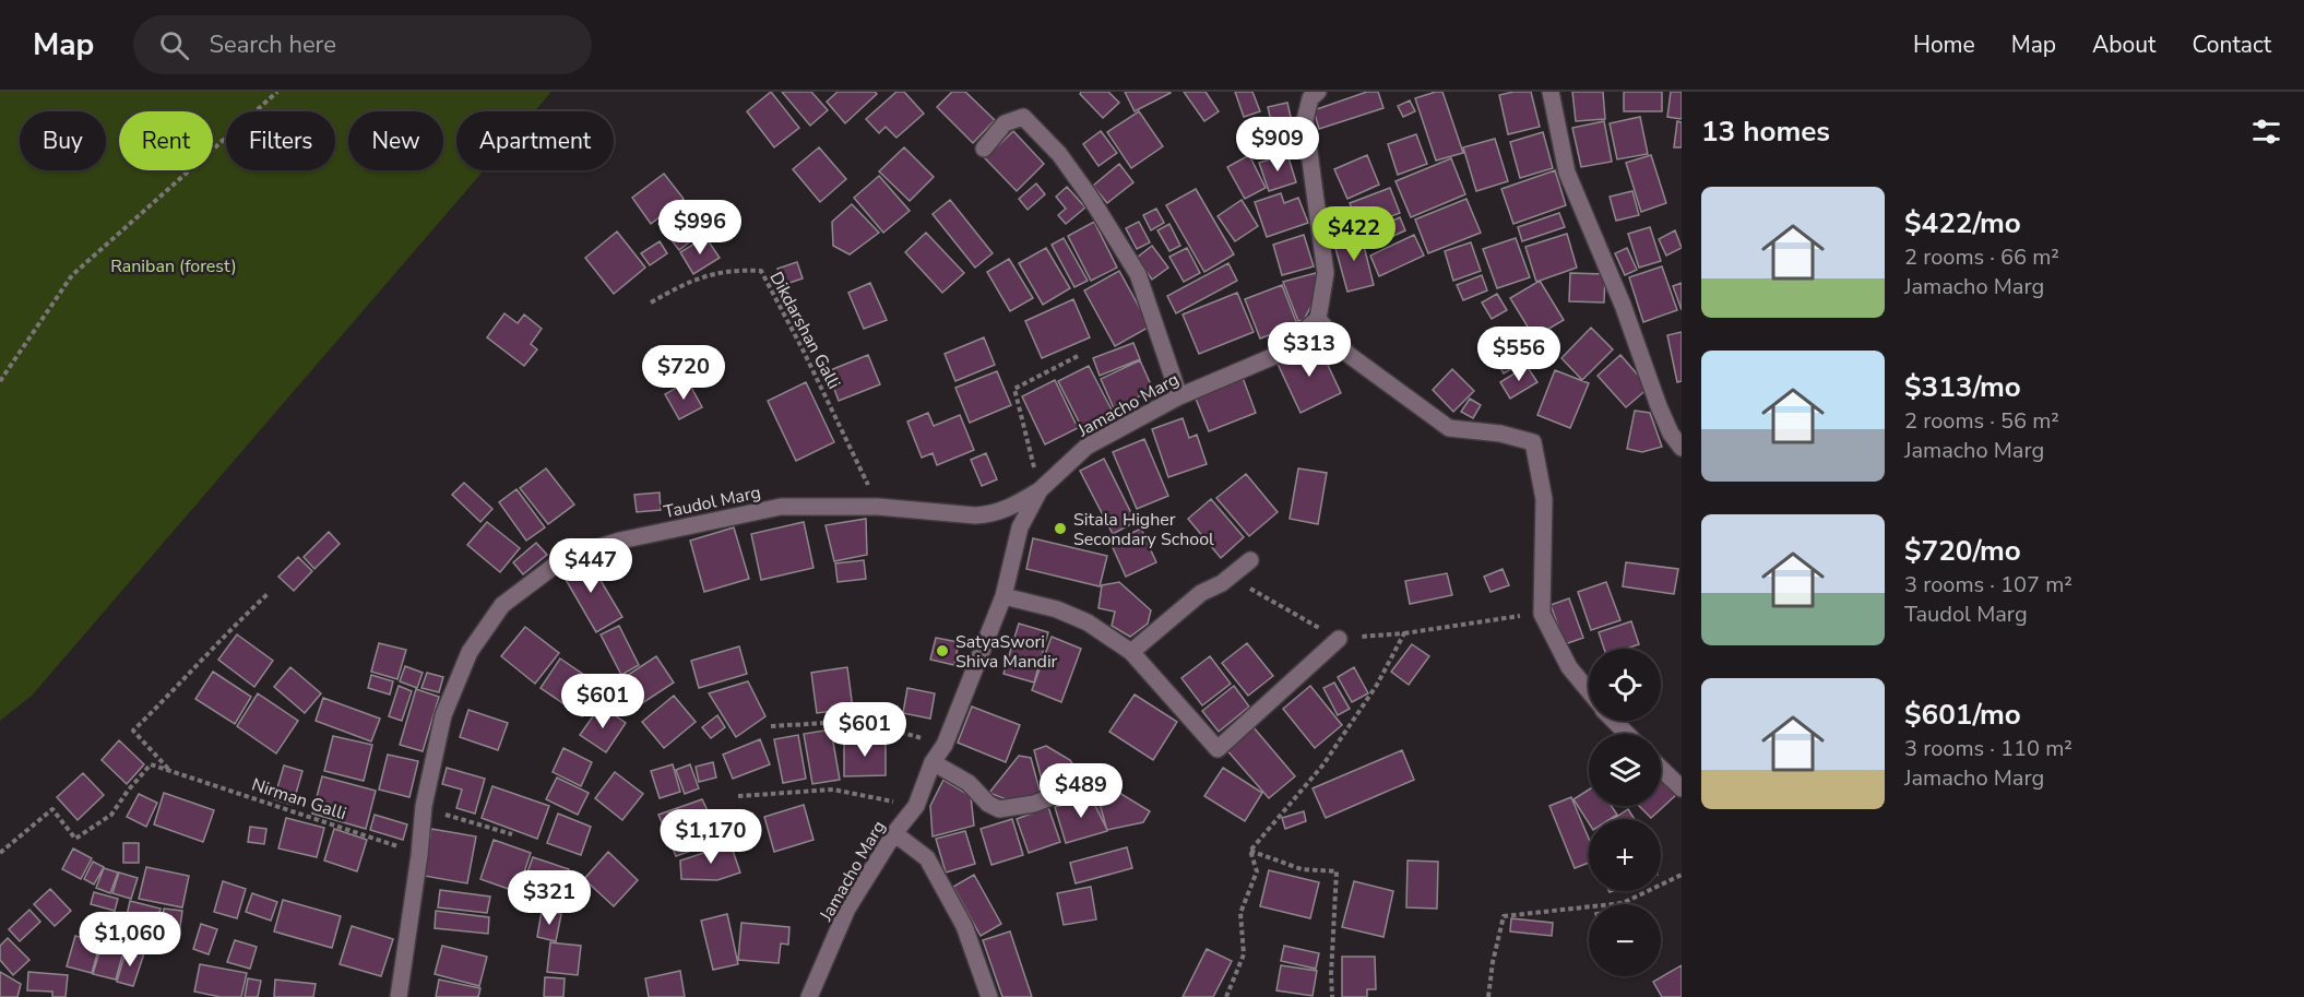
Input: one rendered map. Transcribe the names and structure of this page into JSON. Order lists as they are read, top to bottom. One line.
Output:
{"streets":{"street":["Jamacho Marg","Taudol Marg"],"path":["Dikdarshan Galli","Nirman Galli"]},"crossings":[["Dikdarshan Galli","Taudol Marg"],["Jamacho Marg","Taudol Marg"],["Taudol Marg","Nirman Galli"]],"parks":["Raniban (forest)"],"places":["Sitala Higher Secondary School","SatyaSwori Shiva Mandir"],"page":{"header":"Map","search":"Search here","nav":["Home","Map","About","Contact"],"heading":"13 homes","chip":["Buy","Rent","Filters","New","Apartment"],"price":["$909","$996","$422","$313","$556","$720","$447","$601","$601","$489","$1,170","$321","$1,060"],"list":[{"name":"$422/mo","note":"2 rooms · 66 m² · Jamacho Marg"},{"name":"$313/mo","note":"2 rooms · 56 m² · Jamacho Marg"},{"name":"$720/mo","note":"3 rooms · 107 m² · Taudol Marg"},{"name":"$601/mo","note":"3 rooms · 110 m² · Jamacho Marg"}],"map_buttons":["+","−"]}}
